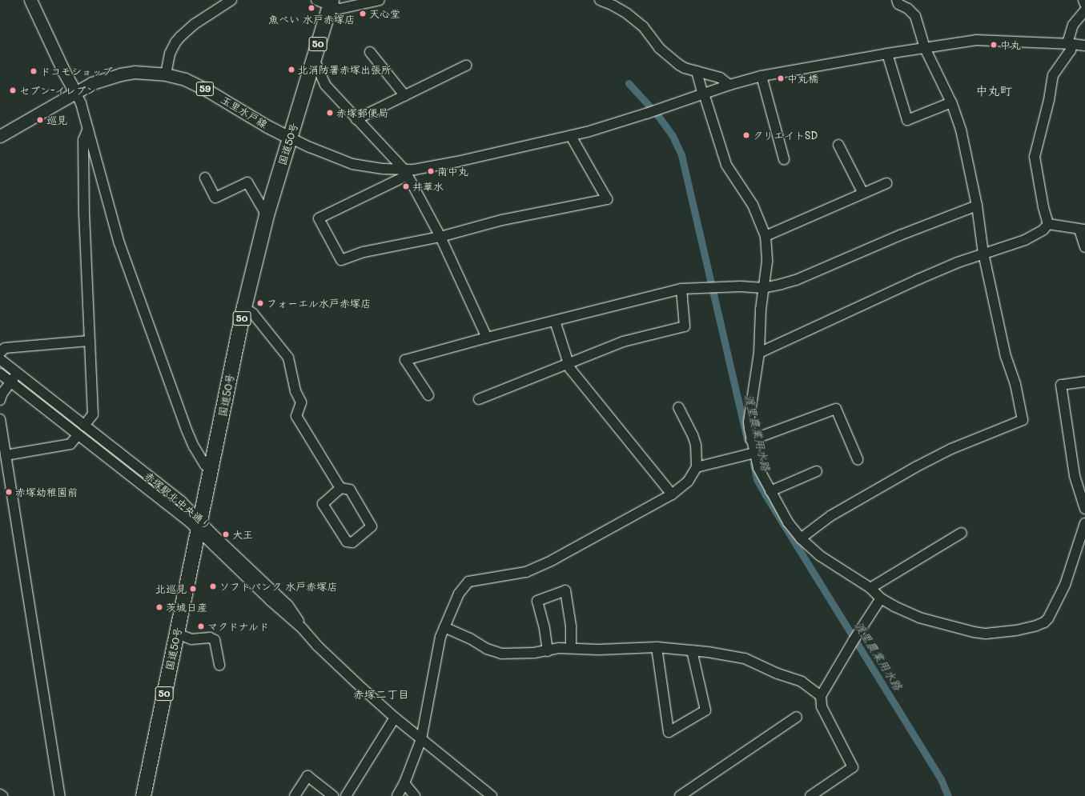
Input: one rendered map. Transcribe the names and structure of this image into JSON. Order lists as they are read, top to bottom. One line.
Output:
{"streets":{"highway":["50","国道50号"],"main road":["59","玉里水戸線"],"street":["赤塚駅北中央通り"]},"crossings":[["玉里水戸線","国道50号"],["国道50号","赤塚駅北中央通り"]],"districts":["中丸町","赤塚二丁目"],"water":["渡里農業用水路"],"places":["魚べい 水戸赤塚店","天心堂","中丸","北消防署赤塚出張所","ドコモショップ","中丸橋","セブン-イレブン","赤塚郵便局","巡見","クリエイトSD","南中丸","井華水","フォーエル水戸赤塚店","赤塚幼稚園前","大王","ソフトバンク 水戸赤塚店","北巡見","茨城日産","マクドナルド"]}
